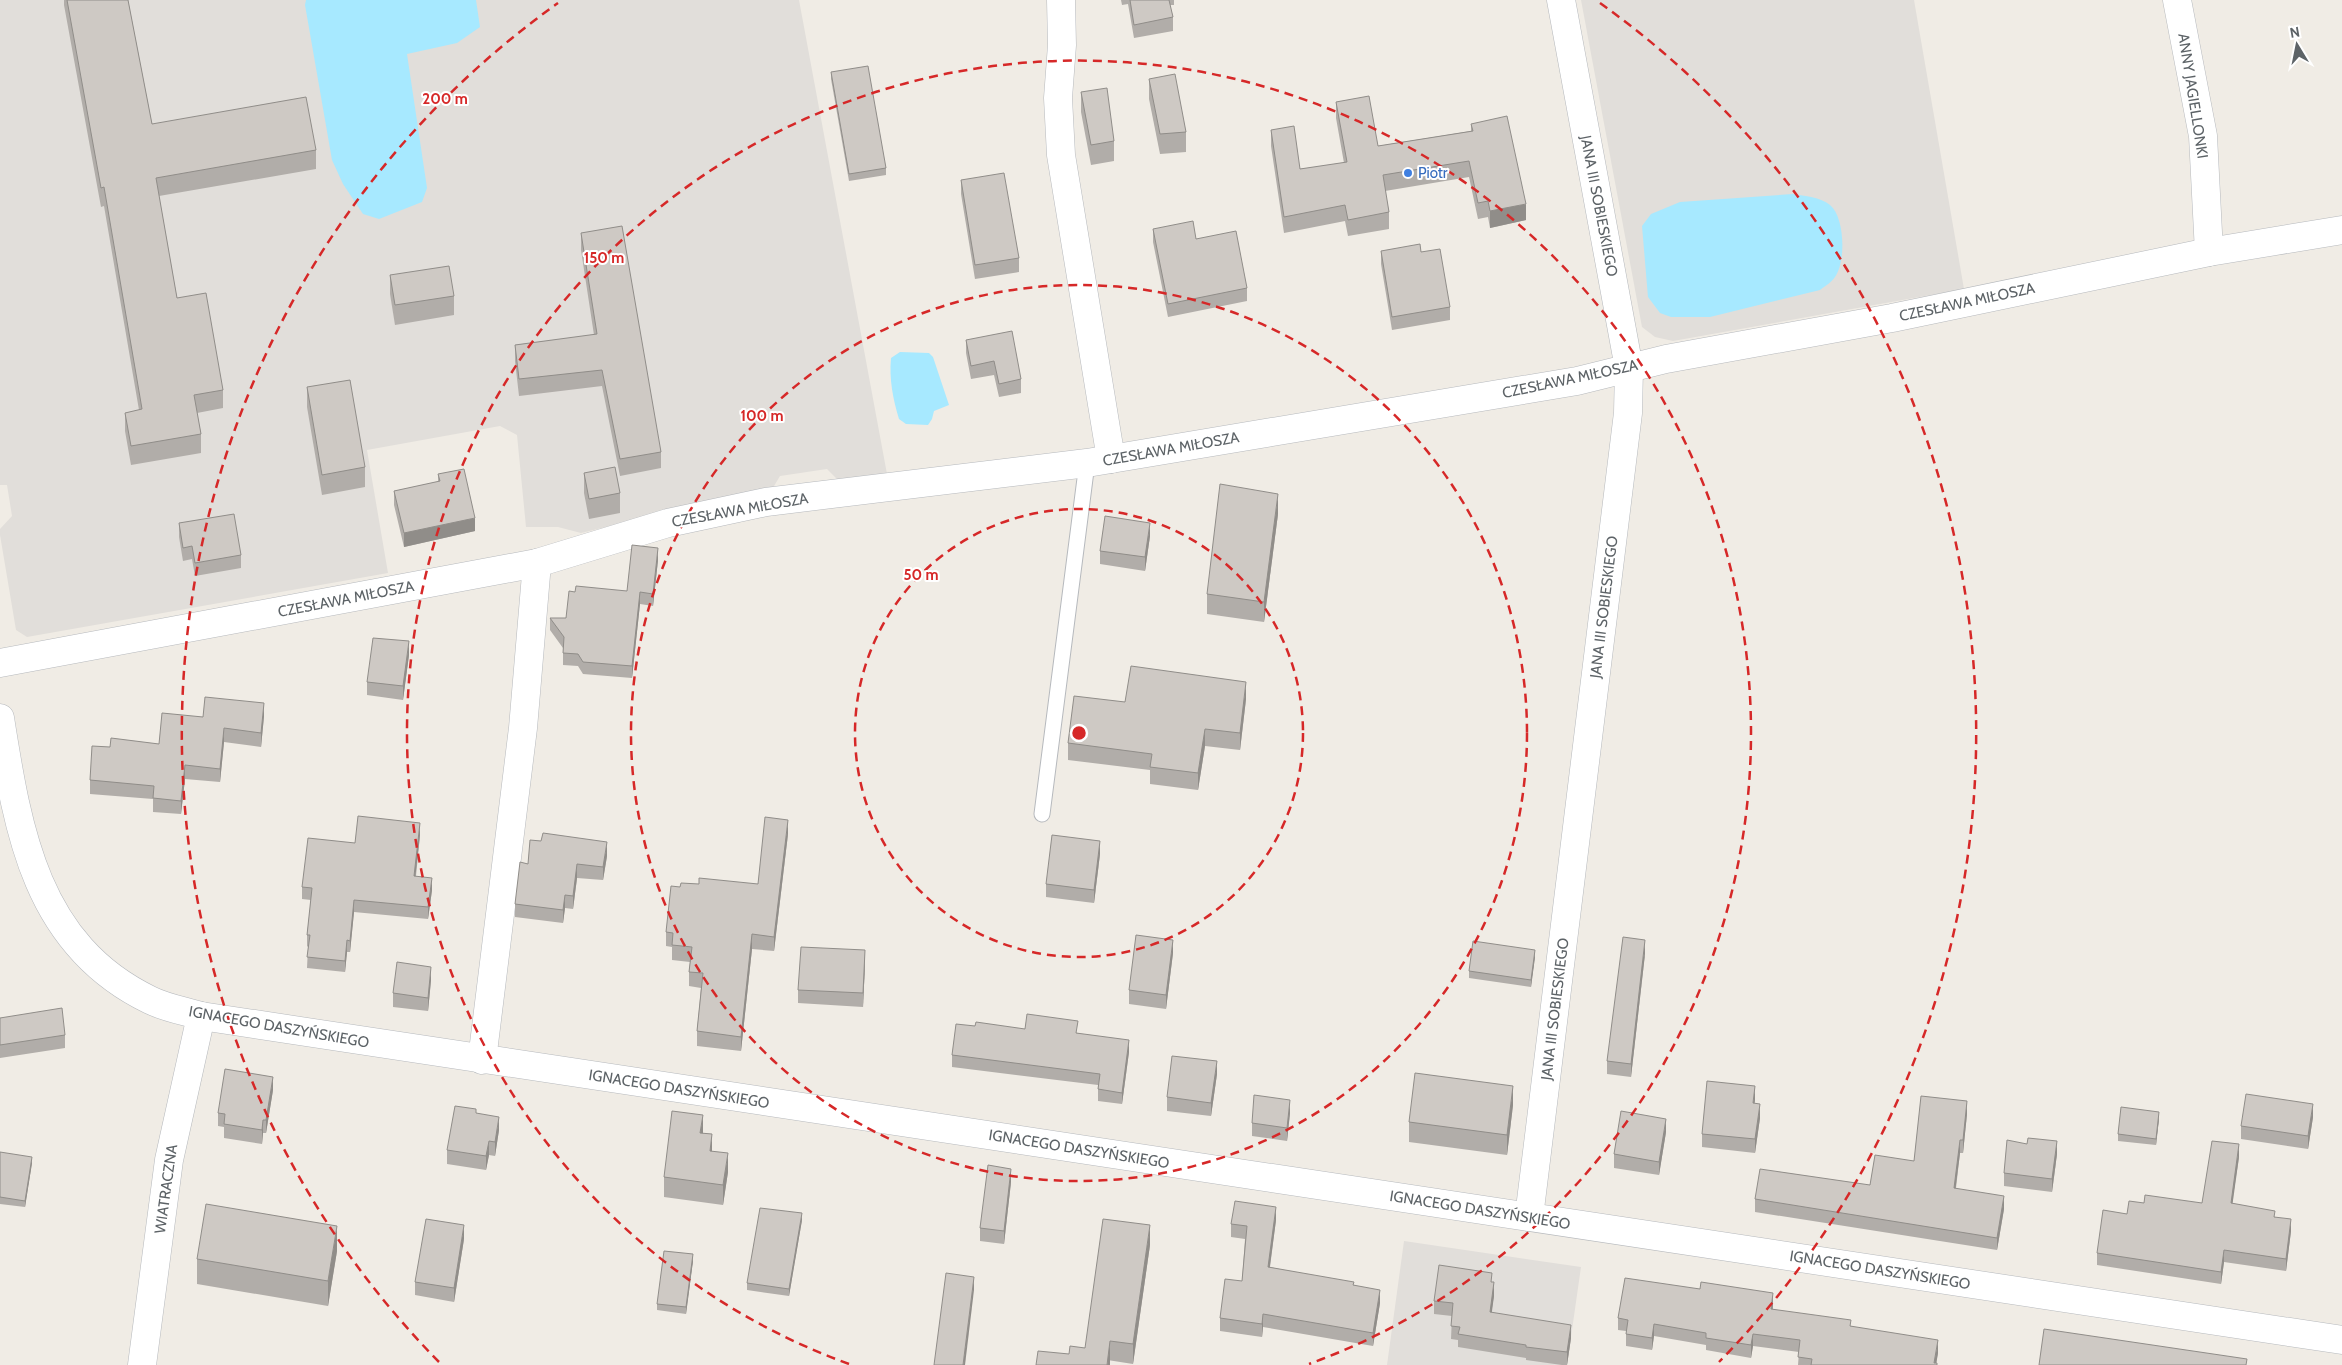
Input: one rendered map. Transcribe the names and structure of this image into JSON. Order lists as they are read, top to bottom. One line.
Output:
{"streets":{"street":["ANNY JAGIELLONKI","JANA III SOBIESKIEGO","CZESŁAWA MIŁOSZA","IGNACEGO DASZYŃSKIEGO","WIATRACZNA"]},"crossings":[["ANNY JAGIELLONKI","CZESŁAWA MIŁOSZA"],["JANA III SOBIESKIEGO","CZESŁAWA MIŁOSZA"],["JANA III SOBIESKIEGO","IGNACEGO DASZYŃSKIEGO"],["IGNACEGO DASZYŃSKIEGO","WIATRACZNA"]],"places":["Piotr"],"north":"top","rings":["200 m","150 m","100 m","50 m"]}
